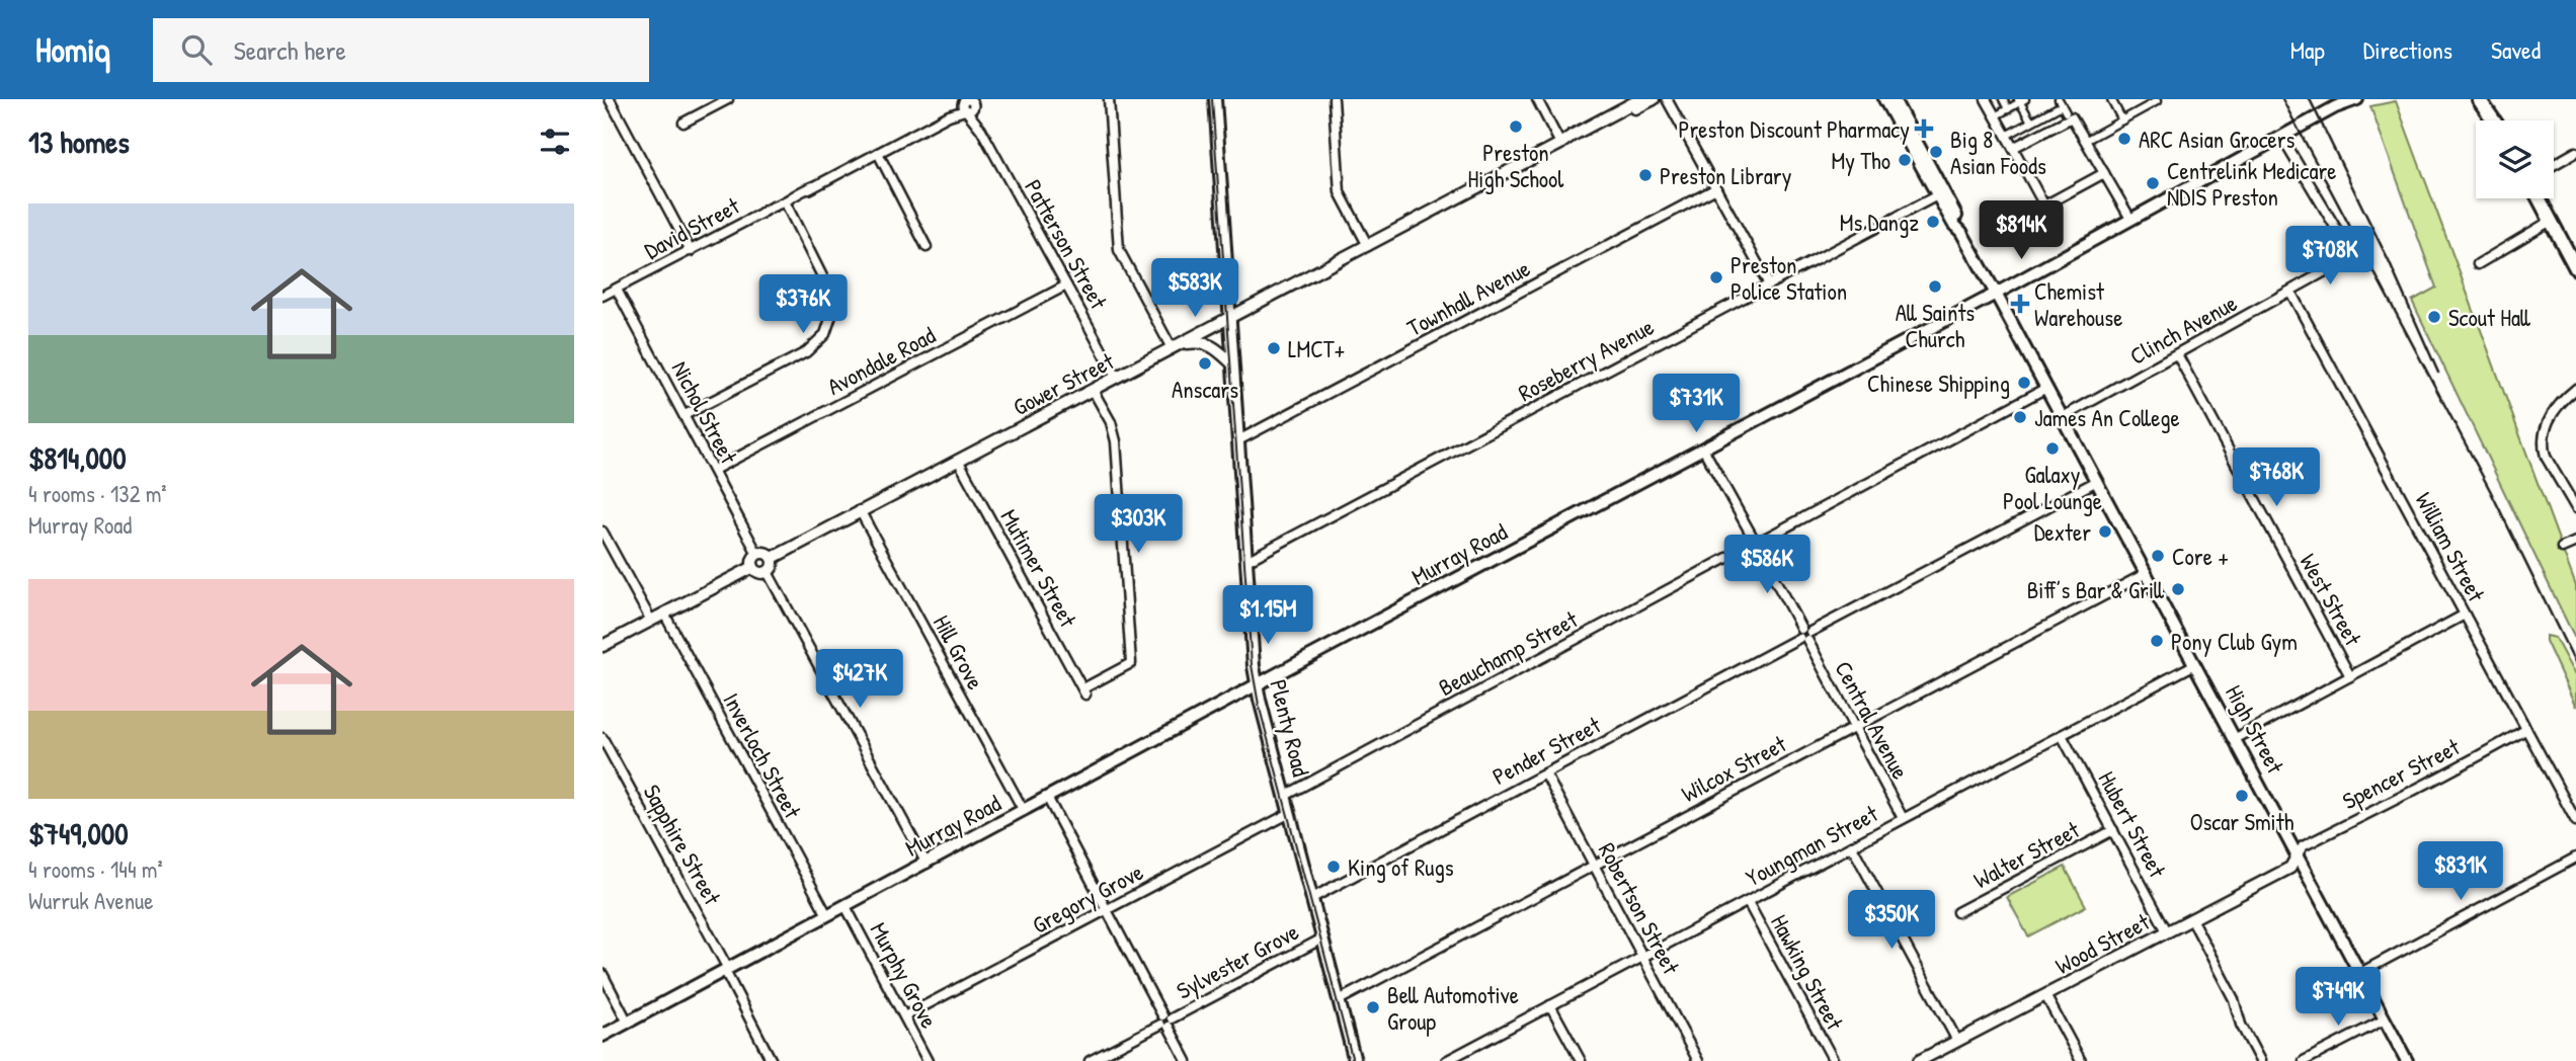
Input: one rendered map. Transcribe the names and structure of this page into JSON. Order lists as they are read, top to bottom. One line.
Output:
{"streets":{"main road":["Murray Road","Plenty Road","High Street"],"street":["David Street","Patterson Street","Townhall Avenue","Clinch Avenue","Roseberry Avenue","Avondale Road","Gower Street","Nichol Street","William Street","Mutimer Street","West Street","Hill Grove","Beauchamp Street","Central Avenue","Pender Street","Inverloch Street","Wilcox Street","Spencer Street","Hubert Street","Sapphire Street","Youngman Street","Walter Street","Gregory Grove","Robertson Street","Wood Street","Sylvester Grove","Hawking Street","Murphy Grove"]},"crossings":[["David Street","Patterson Street"],["David Street","Nichol Street"],["Patterson Street","Avondale Road"],["Patterson Street","Gower Street"],["Townhall Avenue","Plenty Road"],["Clinch Avenue","William Street"],["Clinch Avenue","Murray Road"],["Clinch Avenue","West Street"],["Clinch Avenue","High Street"],["Roseberry Avenue","Plenty Road"],["Roseberry Avenue","High Street"],["Avondale Road","Nichol Street"],["Gower Street","Nichol Street"],["Gower Street","Mutimer Street"],["Gower Street","Hill Grove"],["Gower Street","Plenty Road"],["William Street","Spencer Street"],["Murray Road","Hill Grove"],["Murray Road","Plenty Road"],["Murray Road","High Street"],["Murray Road","Inverloch Street"],["Murray Road","Sapphire Street"],["Murray Road","Murphy Grove"],["Beauchamp Street","Central Avenue"],["Beauchamp Street","Plenty Road"],["Beauchamp Street","High Street"],["Central Avenue","Pender Street"],["Central Avenue","Wilcox Street"],["Central Avenue","Youngman Street"],["Plenty Road","Pender Street"],["Plenty Road","Wilcox Street"],["Plenty Road","Gregory Grove"],["Plenty Road","Sylvester Grove"],["High Street","Pender Street"],["High Street","Wilcox Street"],["High Street","Spencer Street"],["High Street","Youngman Street"],["High Street","Wood Street"],["Pender Street","Robertson Street"],["Wilcox Street","Robertson Street"],["Spencer Street","Wood Street"],["Hubert Street","Youngman Street"],["Hubert Street","Walter Street"],["Hubert Street","Wood Street"],["Youngman Street","Robertson Street"],["Youngman Street","Hawking Street"],["Gregory Grove","Murphy Grove"]],"places":{"other":["Preston High School","ARC Asian Grocers","Big 8 Asian Foods","My Tho","Preston Library","Centrelink Medicare NDIS Preston","Ms Dangz","Preston Police Station","All Saints Church","Scout Hall","LMCT+","Anscars","Chinese Shipping","James An College","Galaxy Pool Lounge","Dexter","Core +","Biff’s Bar & Grill","Pony Club Gym","Oscar Smith","King of Rugs","Bell Automotive Group"],"health":["Preston Discount Pharmacy","Chemist Warehouse"]},"page":{"header":"Homiq","search":"Search here","nav":["Map","Directions","Saved"],"heading":"13 homes","list":[{"name":"$814,000","note":"4 rooms · 132 m² · Murray Road"},{"name":"$749,000","note":"4 rooms · 144 m² · Wurruk Avenue"}],"price":["$814K","$708K","$583K","$376K","$731K","$768K","$303K","$586K","$1.15M","$427K","$831K","$350K","$749K"]}}
